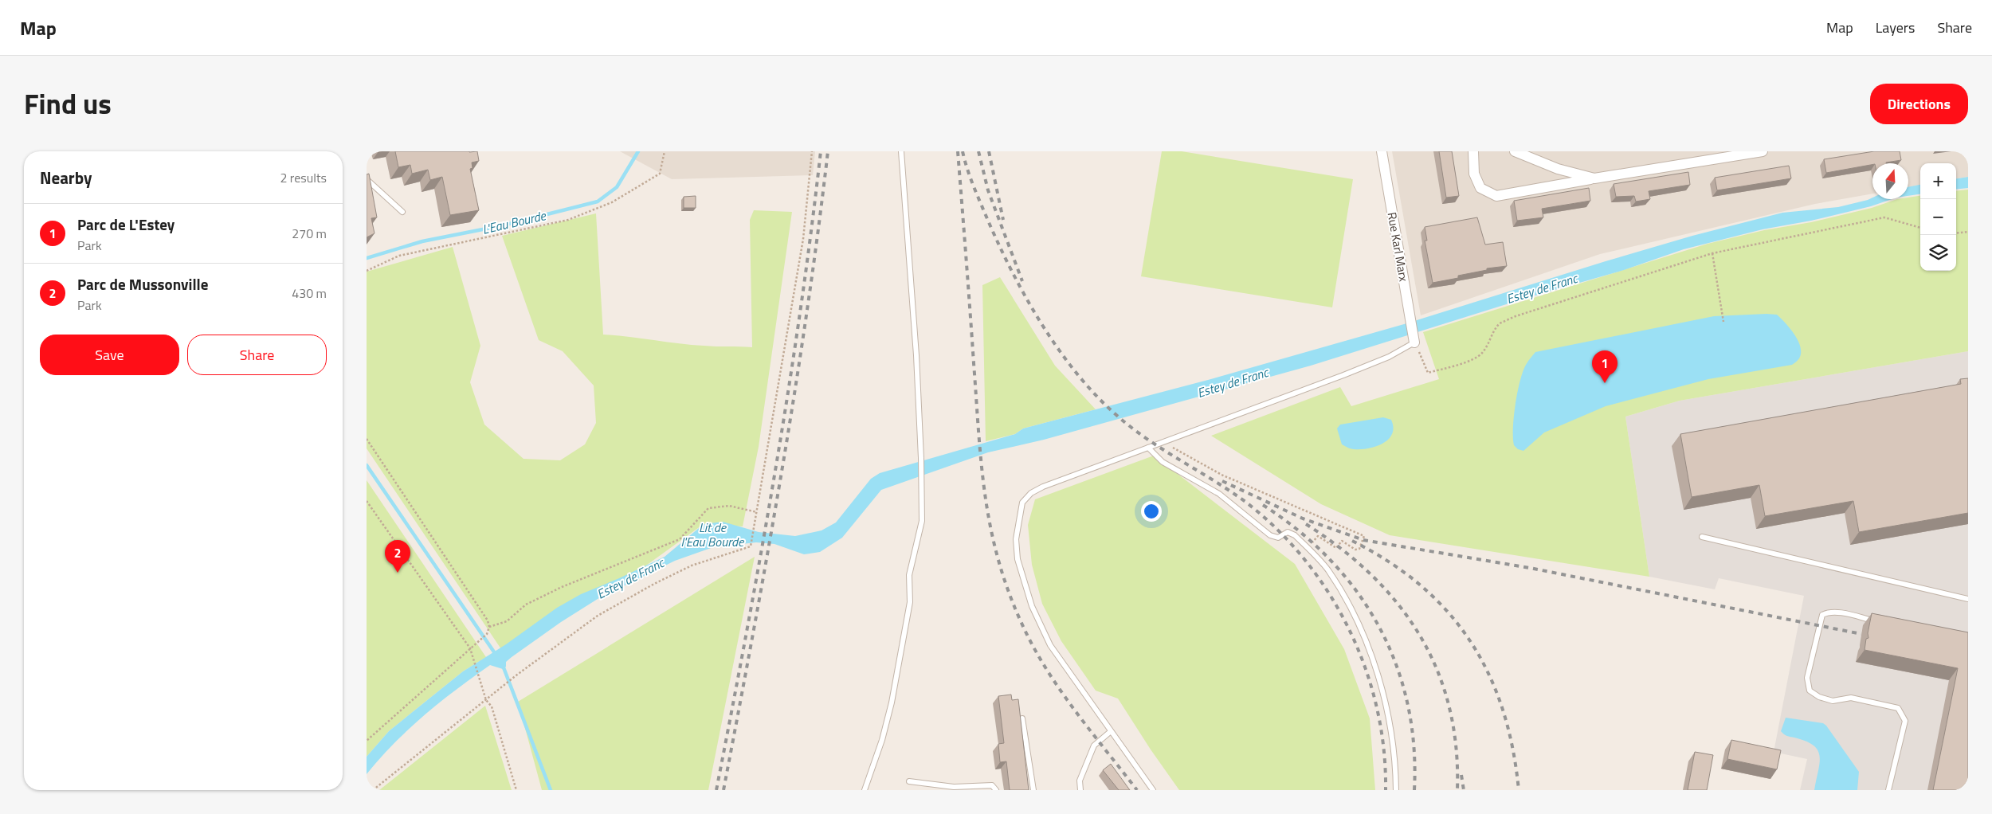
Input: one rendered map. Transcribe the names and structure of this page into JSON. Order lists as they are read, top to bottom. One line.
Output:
{"streets":{"street":["Rue Karl Marx"]},"water":["L'Eau Bourde","Estey de Franc","Lit de l'Eau Bourde"],"north":"top","page":{"header":"Map","nav":["Map","Layers","Share"],"title":"Find us","buttons":["Directions",["Save","Share"]],"heading":["Nearby","2 results"],"map_buttons":["+","−"],"list":[{"mark":"1","name":"Parc de L'Estey","note":"Park","value":"270 m"},{"mark":"2","name":"Parc de Mussonville","note":"Park","value":"430 m"}],"pins":["1","2"]}}
